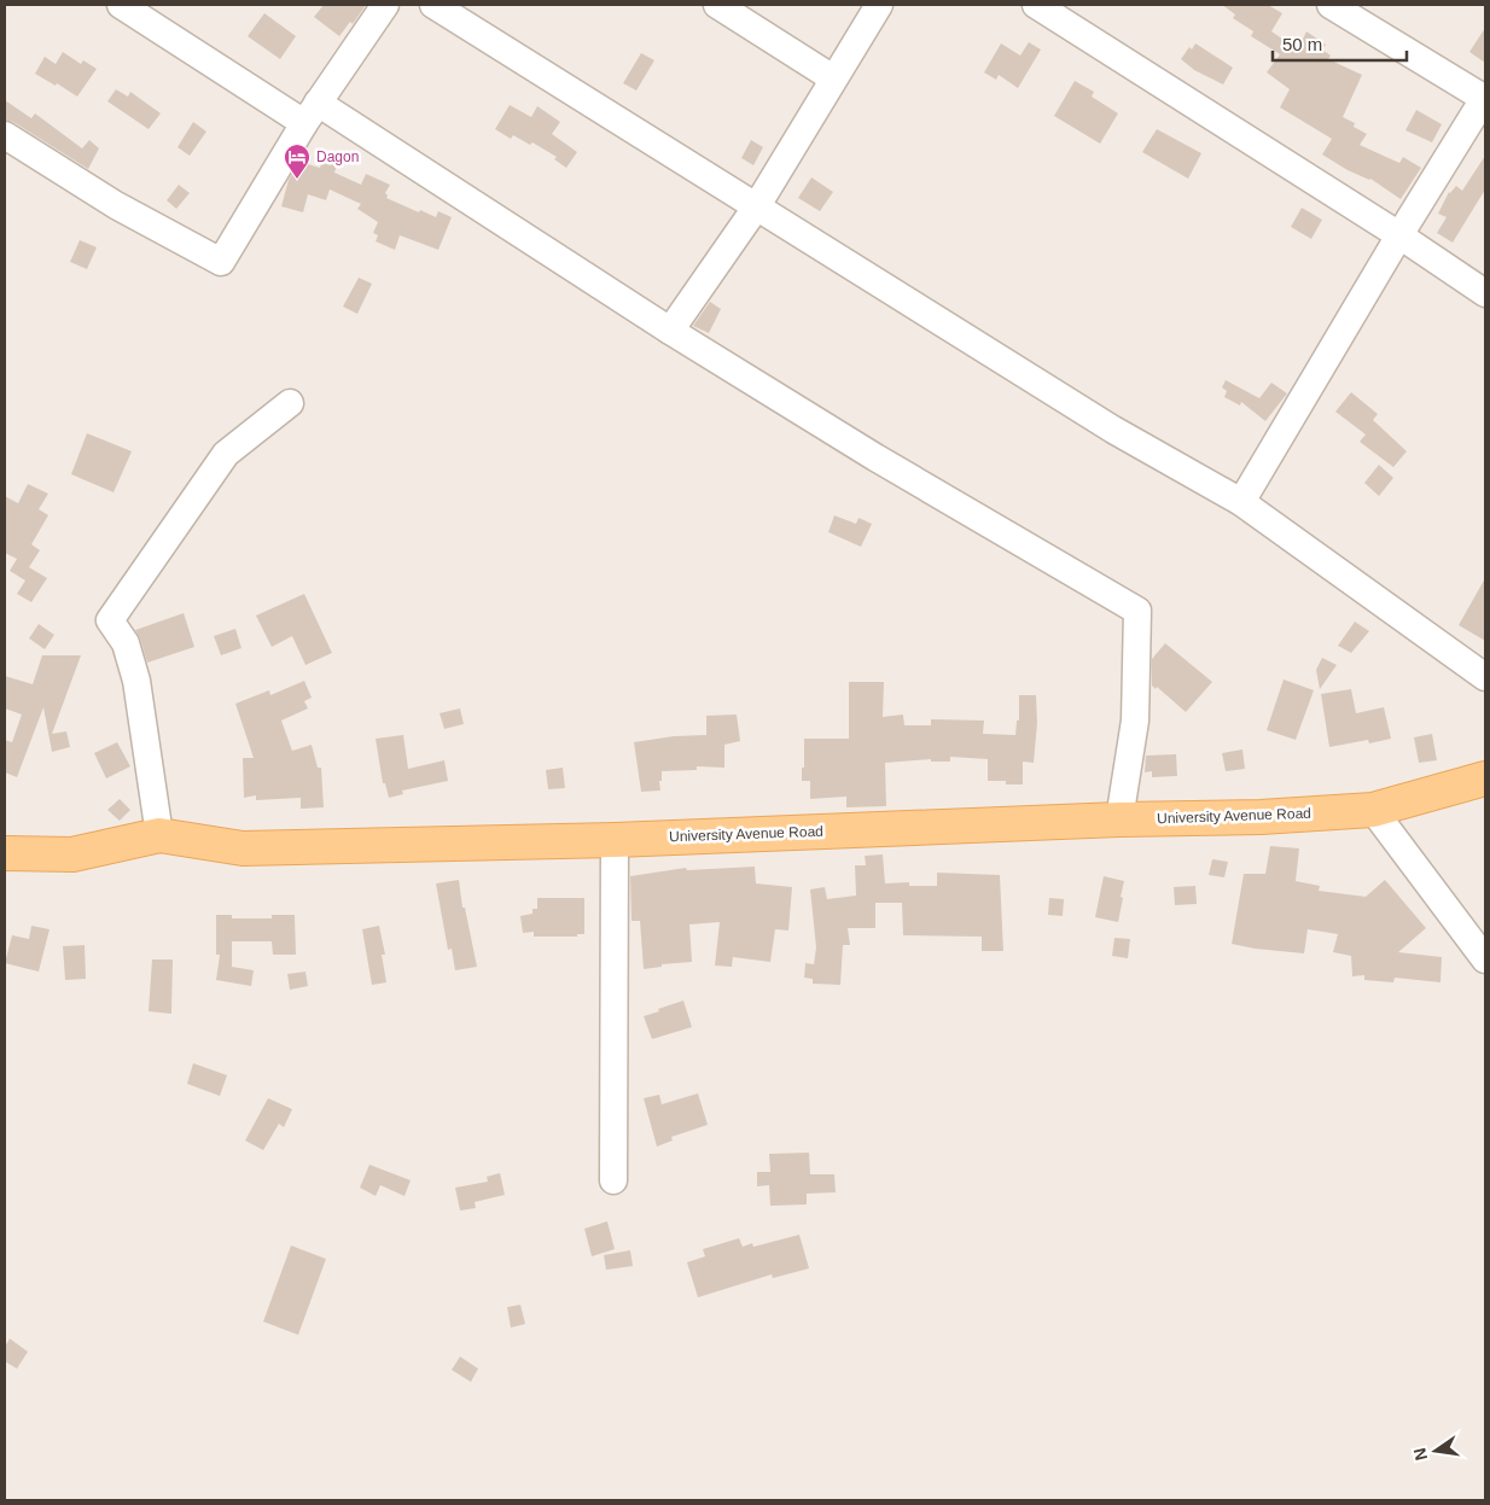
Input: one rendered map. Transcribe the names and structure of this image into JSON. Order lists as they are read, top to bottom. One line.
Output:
{"streets":{"main road":["University Avenue Road"]},"places":{"hotel":["Dagon"]},"scale_bar":"50 m","north":"left"}
